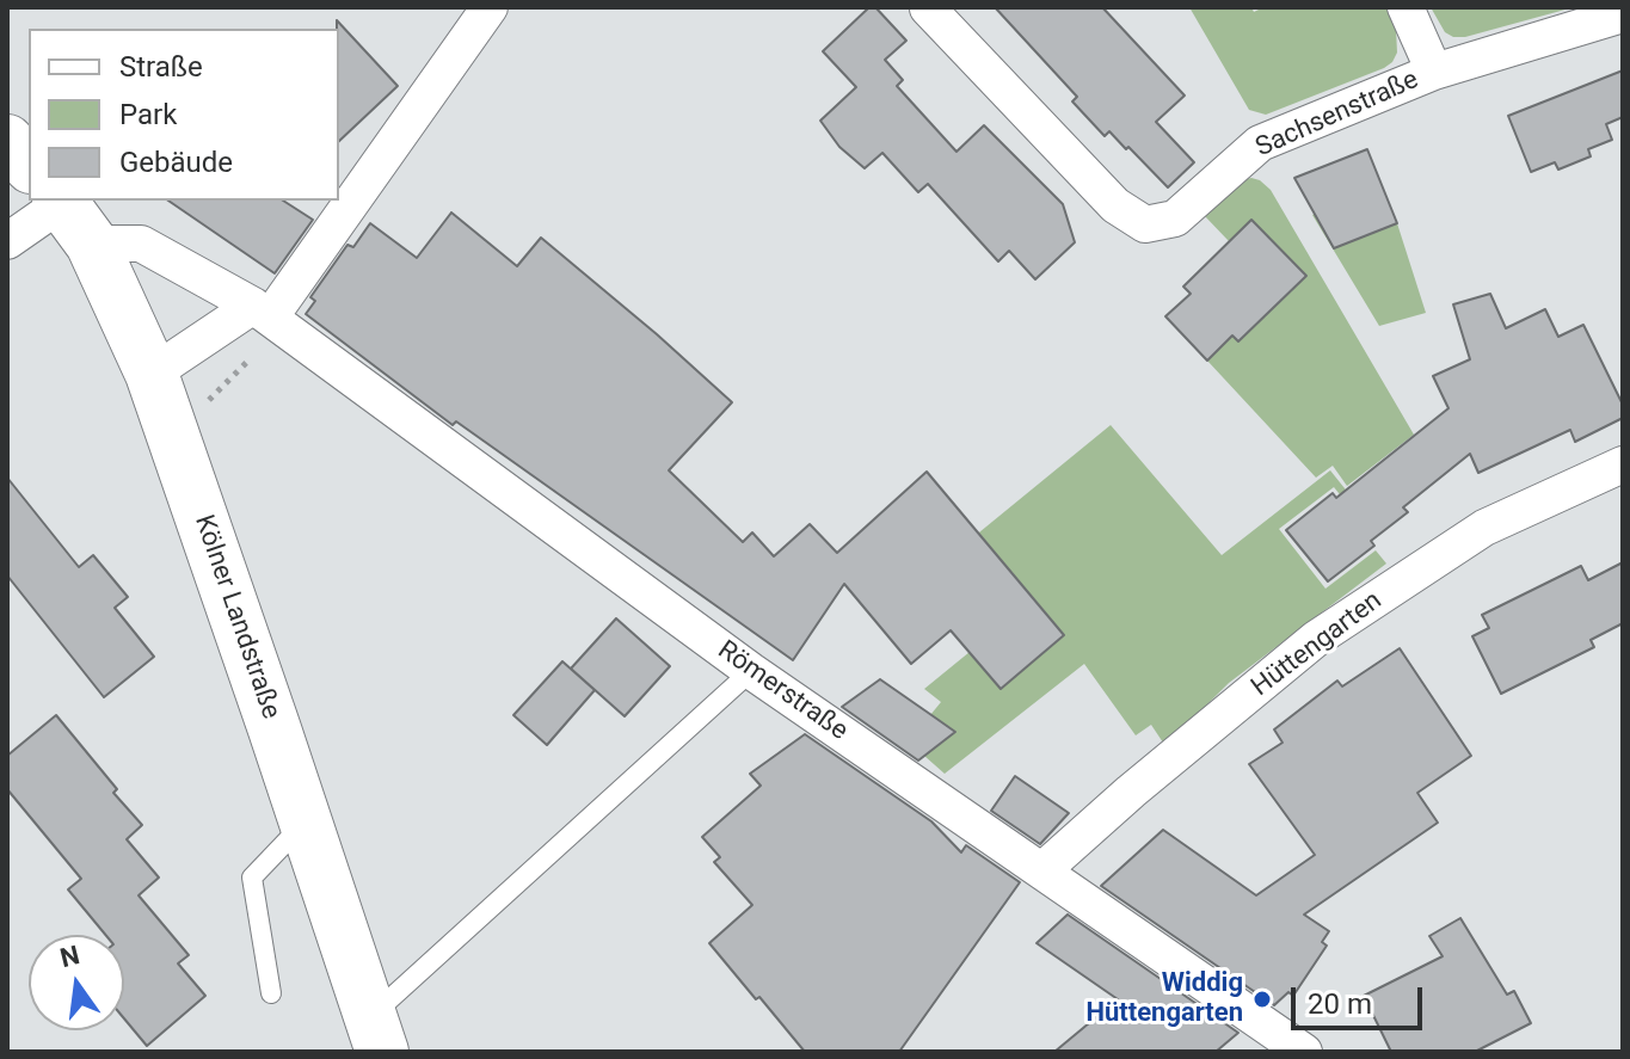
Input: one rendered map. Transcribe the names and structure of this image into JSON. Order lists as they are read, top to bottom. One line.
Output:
{"streets":{"main road":["Kölner Landstraße"],"street":["Sachsenstraße","Hüttengarten","Römerstraße"]},"crossings":[["Kölner Landstraße","Römerstraße"],["Hüttengarten","Römerstraße"]],"places":["Widdig Hüttengarten"],"legend":["Straße","Park","Gebäude"],"scale_bar":"20 m","north":"top"}
